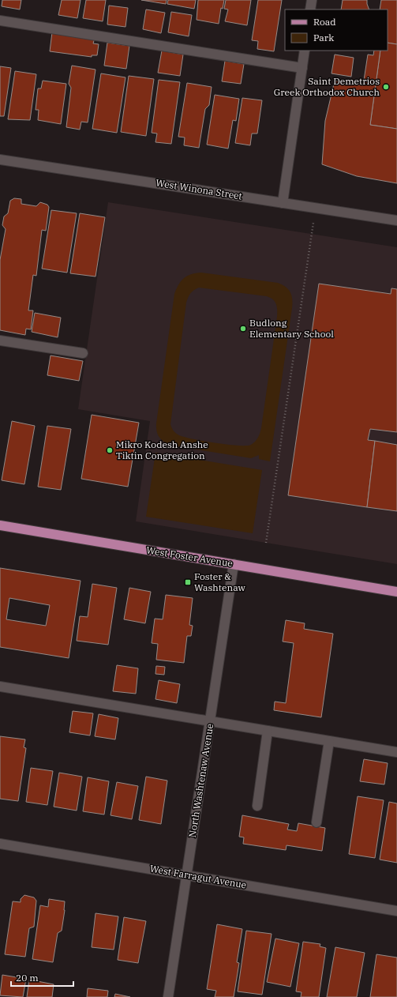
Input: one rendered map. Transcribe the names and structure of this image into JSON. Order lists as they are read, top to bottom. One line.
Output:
{"streets":{"main road":["West Foster Avenue"],"street":["West Winona Street","North Washtenaw Avenue","West Farragut Avenue"]},"crossings":[["West Foster Avenue","North Washtenaw Avenue"],["North Washtenaw Avenue","West Farragut Avenue"]],"places":{"other":["Saint Demetrios Greek Orthodox Church","Budlong Elementary School","Mikro Kodesh Anshe Tiktin Congregation"],"transit":["Foster & Washtenaw"]},"legend":["Road","Park"],"scale_bar":"20 m"}
